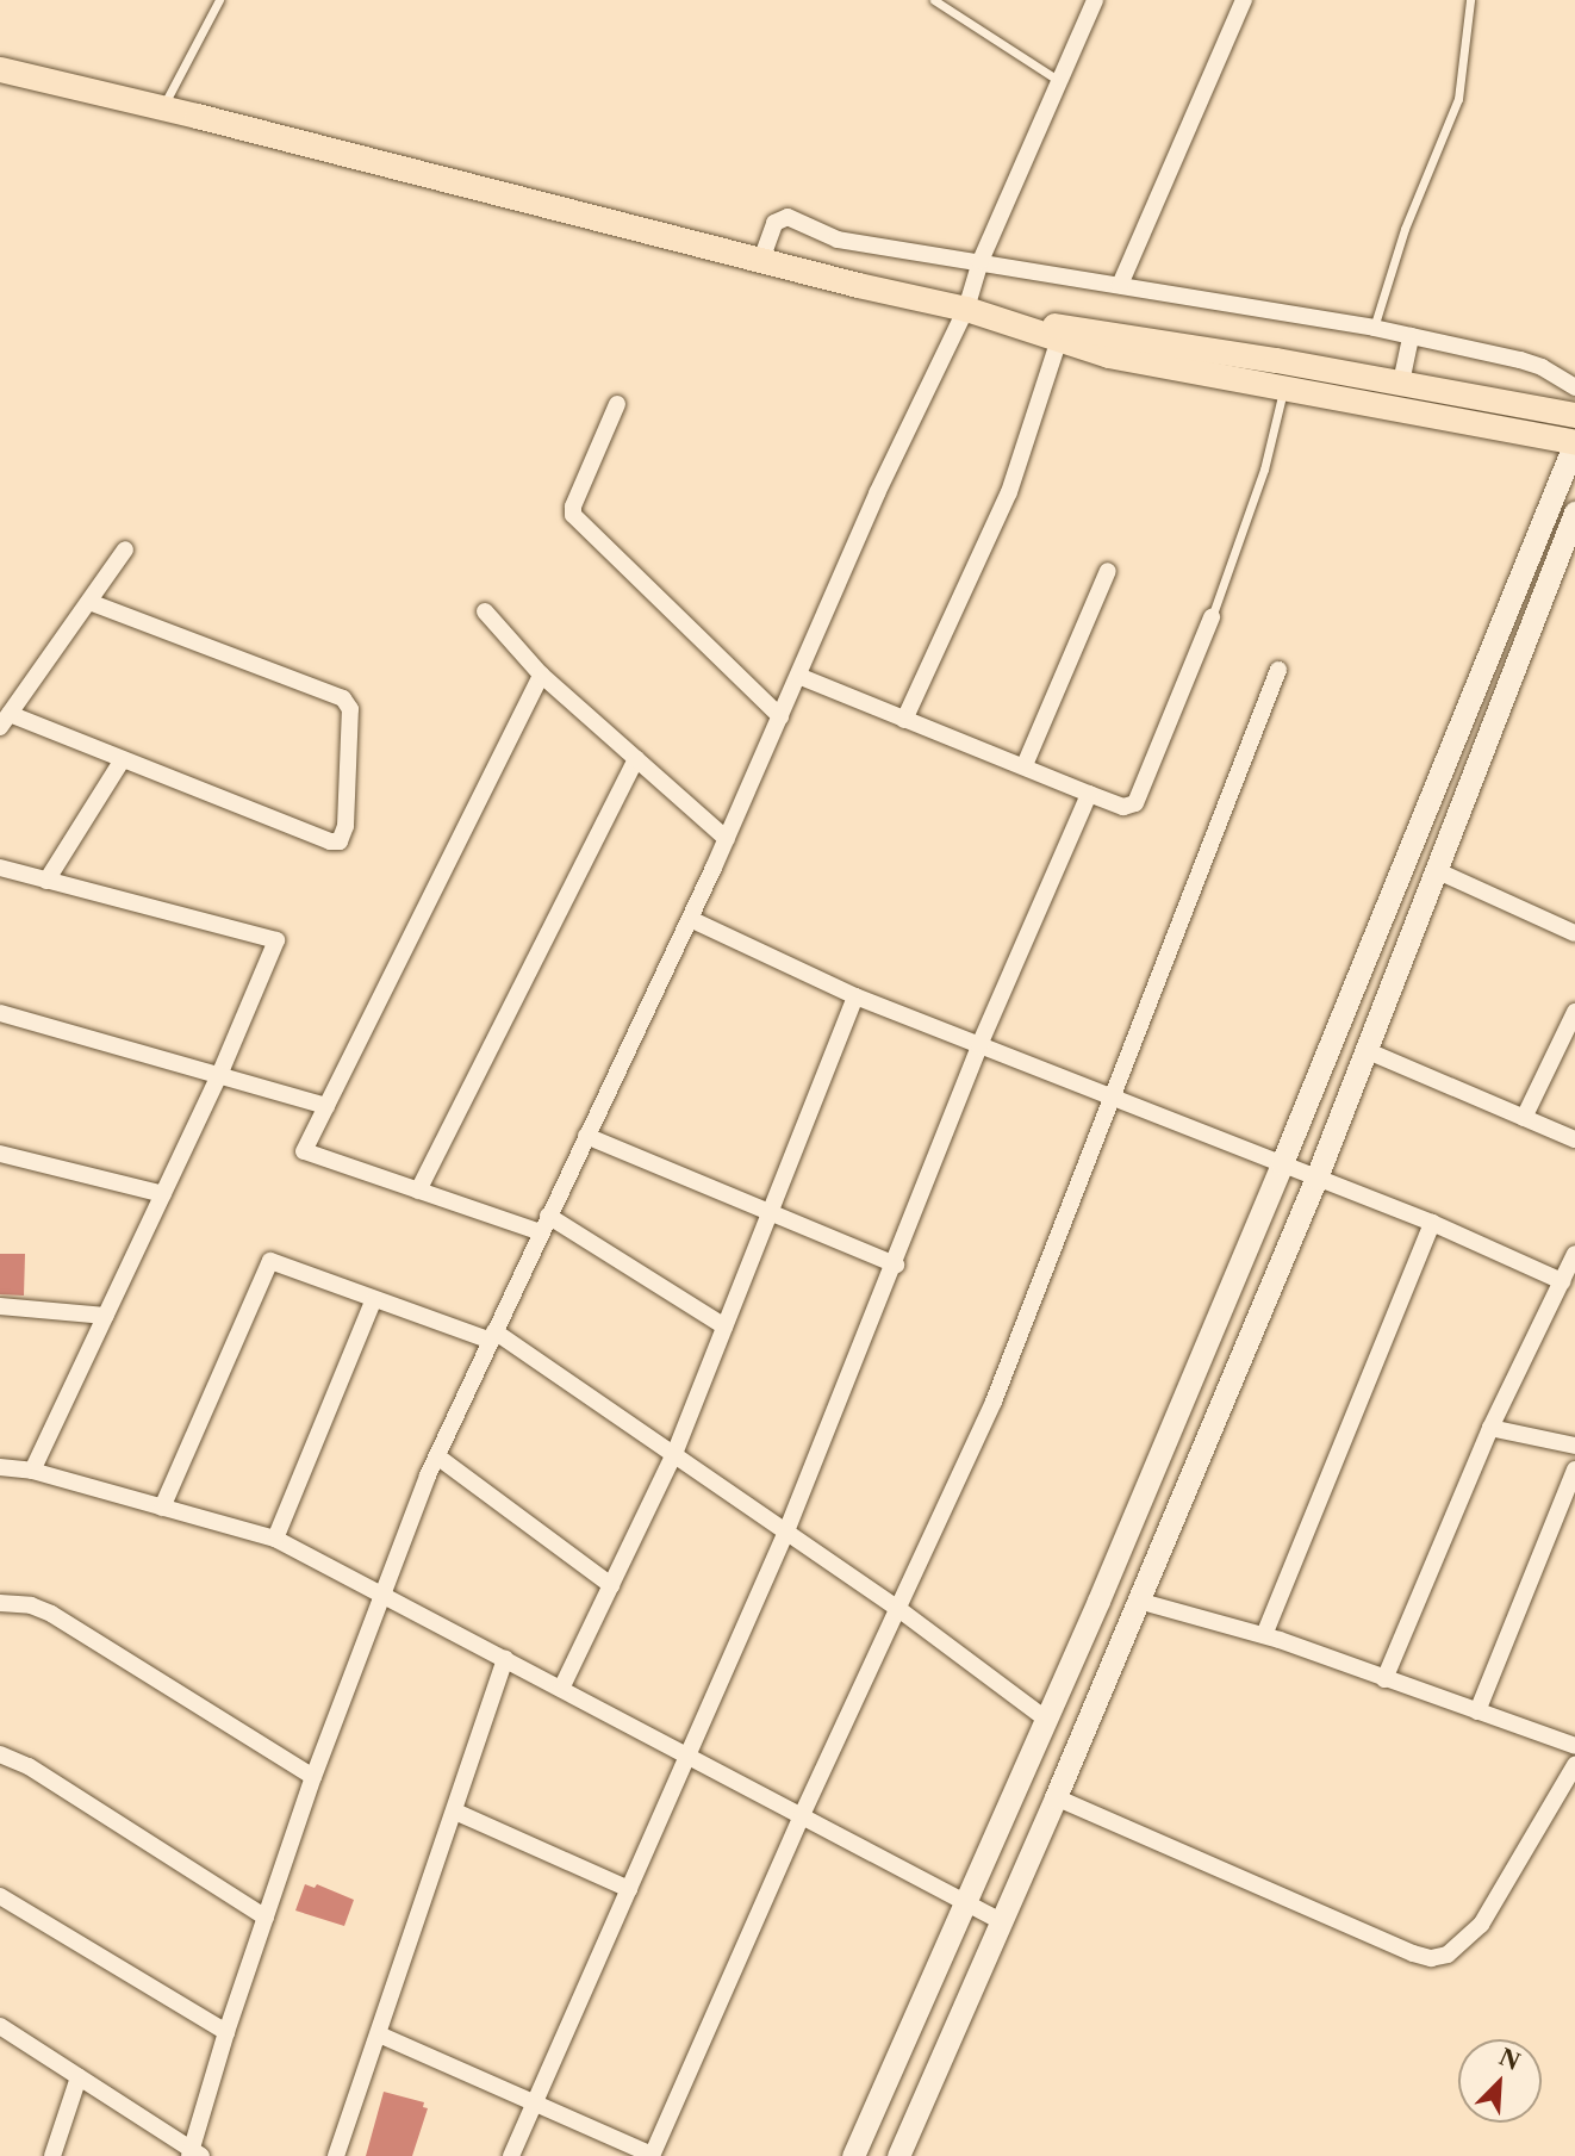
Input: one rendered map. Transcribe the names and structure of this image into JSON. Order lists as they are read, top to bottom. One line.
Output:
{"north":"top right"}
